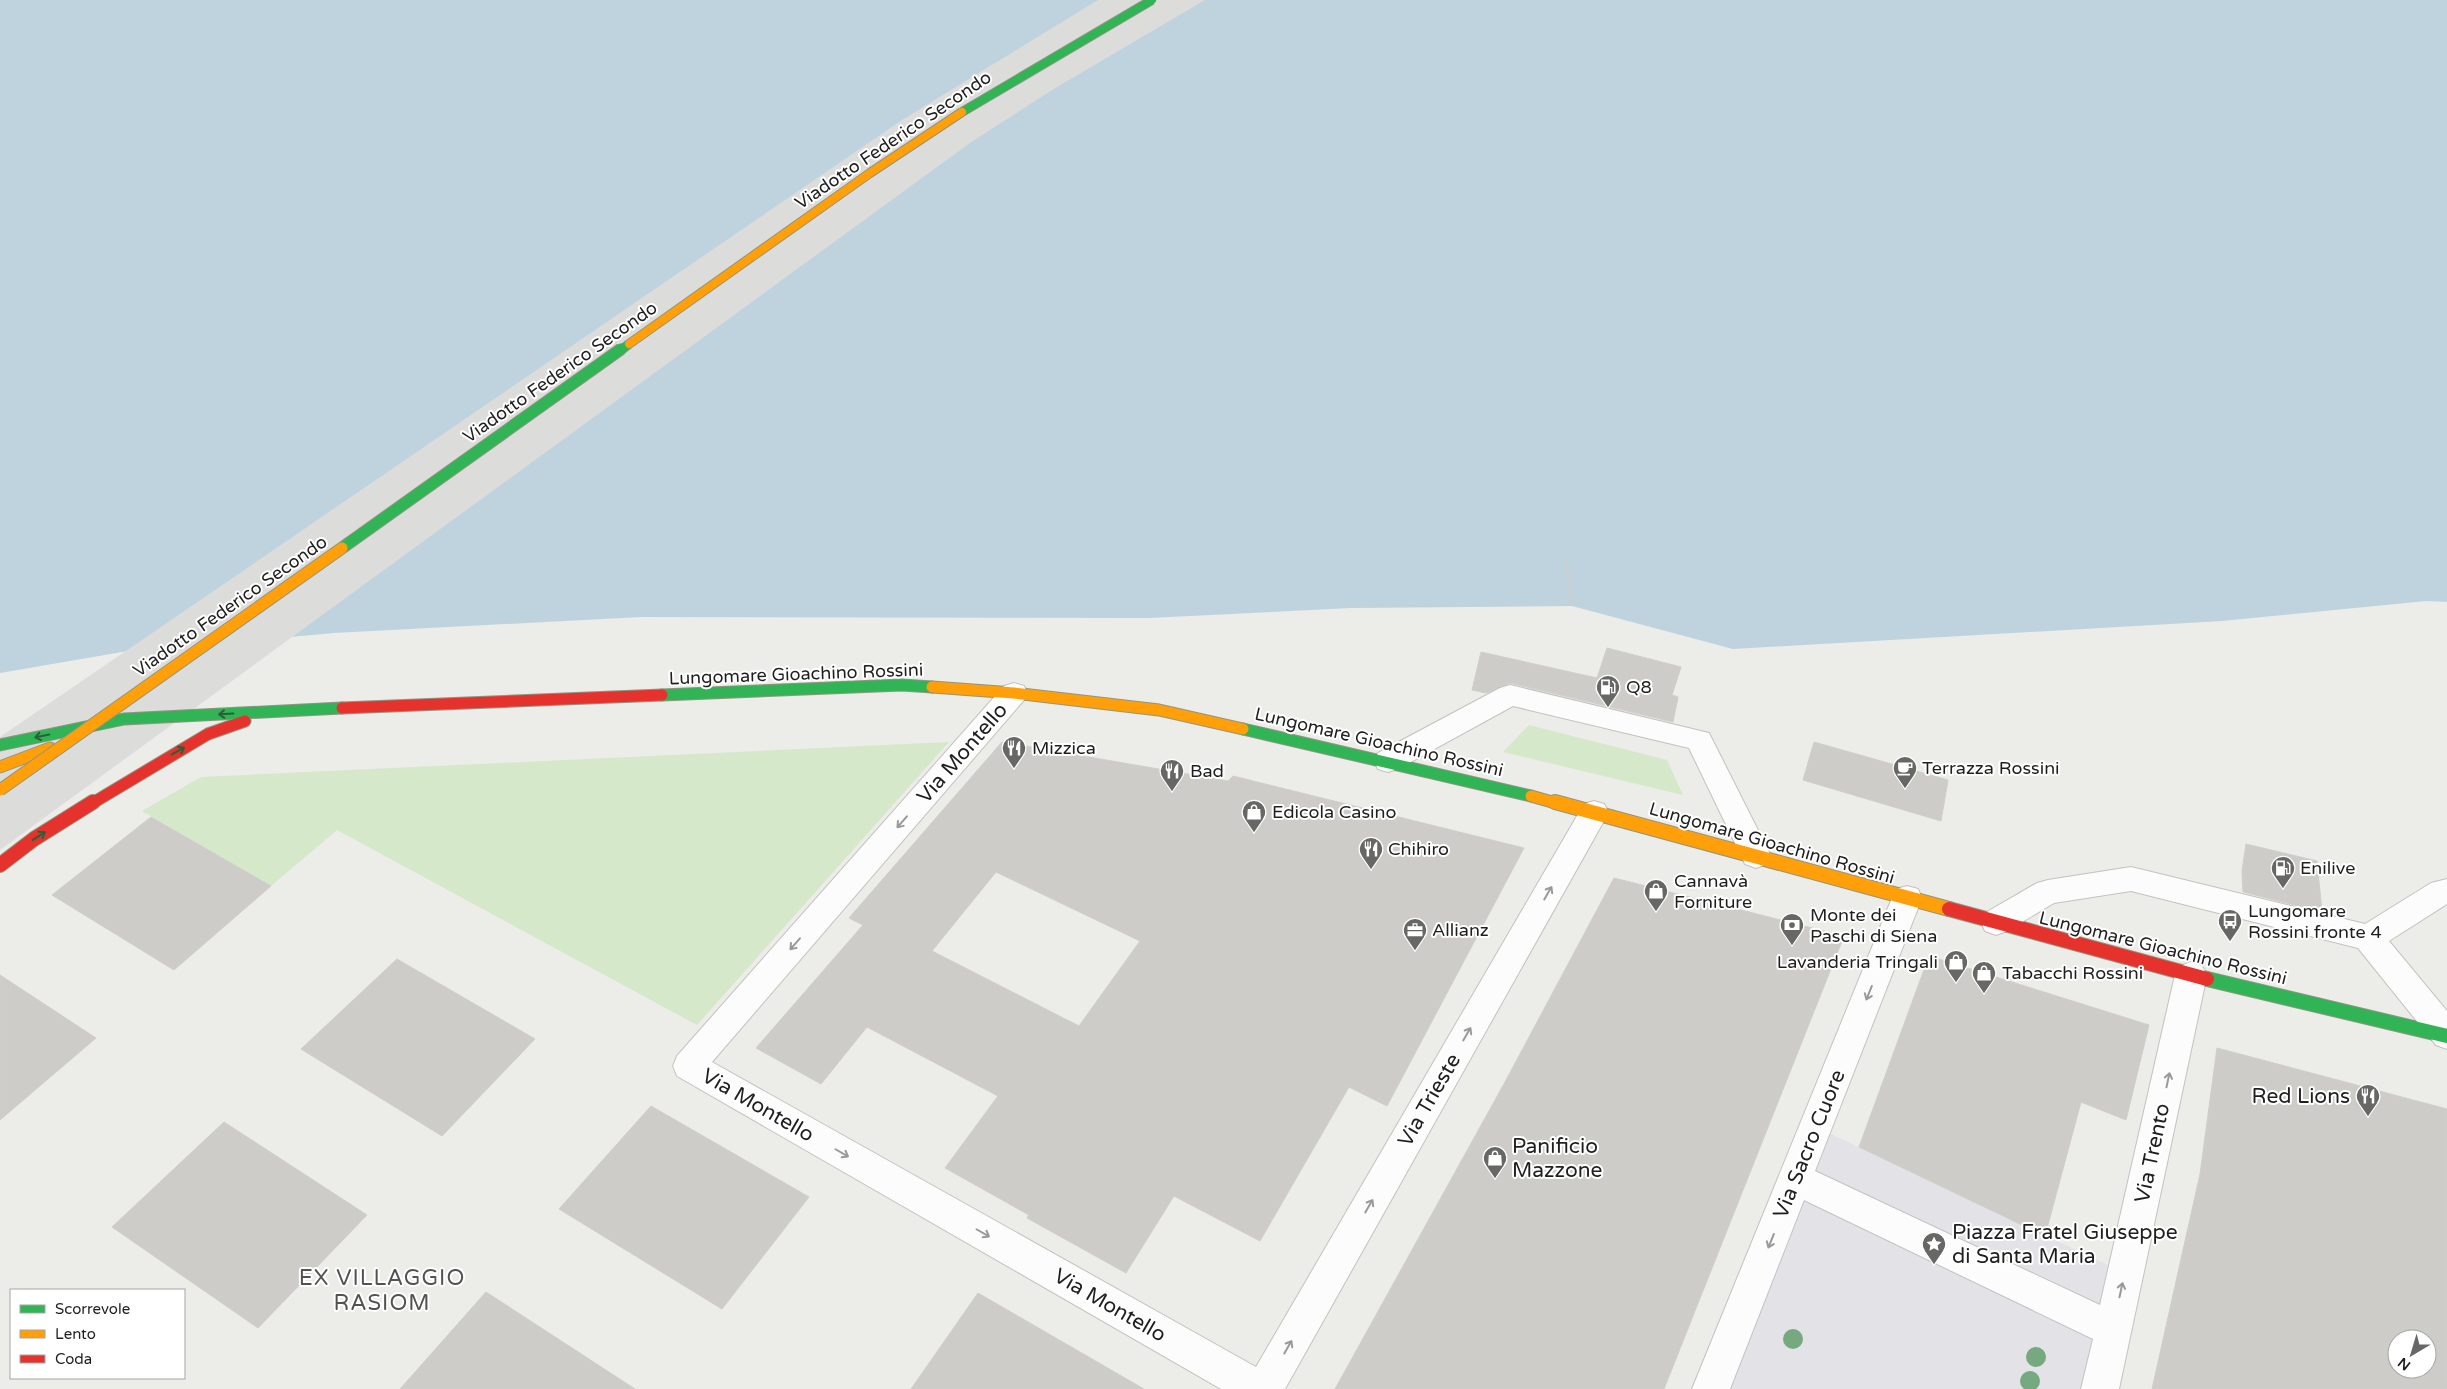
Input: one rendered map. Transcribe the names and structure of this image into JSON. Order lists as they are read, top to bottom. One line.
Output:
{"streets":{"street":["Viadotto Federico Secondo","Lungomare Gioachino Rossini","Via Montello","Via Trieste","Via Sacro Cuore","Via Trento"]},"crossings":[["Lungomare Gioachino Rossini","Via Montello"],["Lungomare Gioachino Rossini","Via Trieste"],["Lungomare Gioachino Rossini","Via Sacro Cuore"],["Lungomare Gioachino Rossini","Via Trento"]],"one_way":["Via Trieste","Via Sacro Cuore","Via Trento"],"districts":["EX VILLAGGIO RASIOM"],"places":{"fuel station":["Q8","Enilive"],"restaurant":["Mizzica","Bad","Chihiro","Red Lions"],"cafe":["Terrazza Rossini"],"shop":["Edicola Casino","Cannavà Forniture","Lavanderia Tringali","Tabacchi Rossini","Panificio Mazzone"],"bus stop":["Lungomare Rossini fronte 4"],"bank":["Monte dei Paschi di Siena"],"office":["Allianz"],"place":["Piazza Fratel Giuseppe di Santa Maria"]},"legend":["Scorrevole","Lento","Coda"],"north":"bottom left"}
